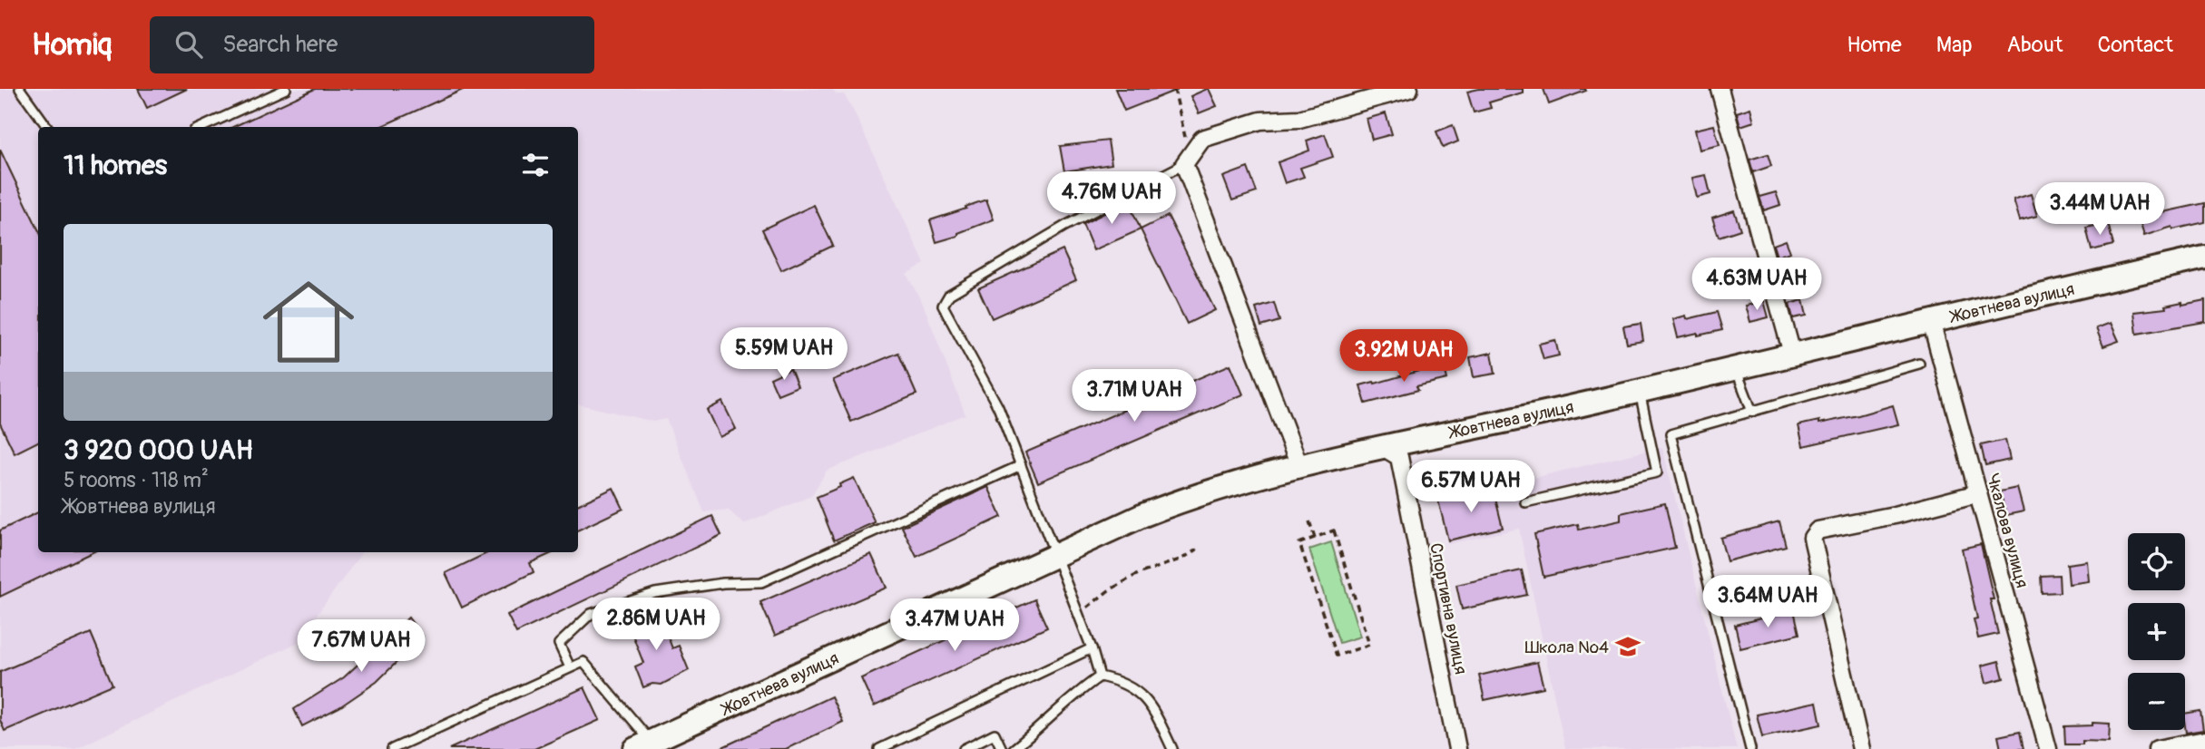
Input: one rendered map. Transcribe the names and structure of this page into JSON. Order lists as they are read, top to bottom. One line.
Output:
{"streets":{"main road":["Жовтнева вулиця"],"street":["Чкалова вулиця","Спортивна вулиця"]},"crossings":[["Жовтнева вулиця","Чкалова вулиця"],["Жовтнева вулиця","Спортивна вулиця"]],"places":{"school or university":["Школа №4"]},"page":{"header":"Homiq","search":"Search here","nav":["Home","Map","About","Contact"],"heading":"11 homes","price":["4.76M UAH","3.44M UAH","4.63M UAH","5.59M UAH","3.92M UAH","3.71M UAH","6.57M UAH","3.64M UAH","2.86M UAH","3.47M UAH","7.67M UAH"],"list":[{"name":"3 920 000 UAH","note":"5 rooms · 118 m² · Жовтнева вулиця"}],"map_buttons":["+","−"]}}
